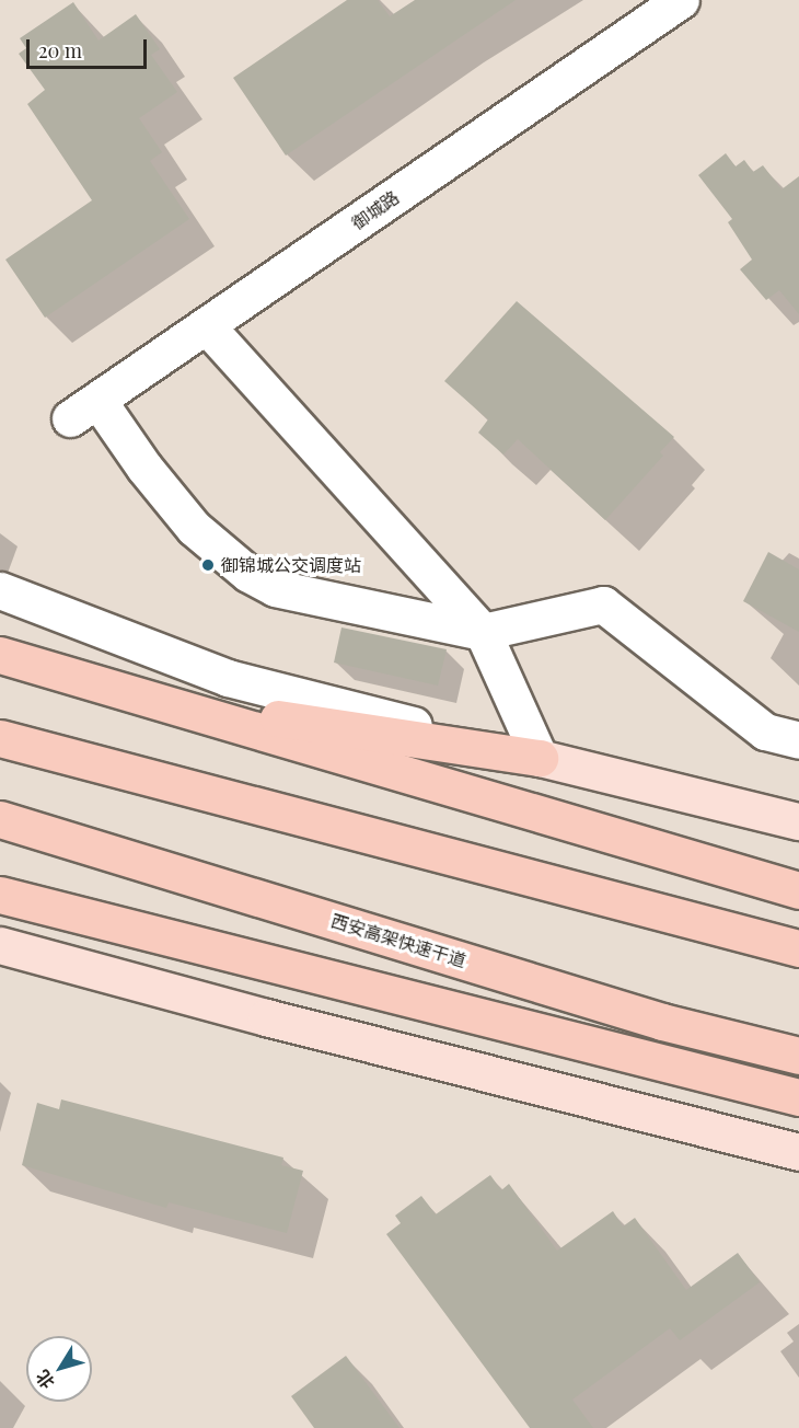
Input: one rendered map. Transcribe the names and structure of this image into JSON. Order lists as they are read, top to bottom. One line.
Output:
{"streets":{"highway":["西安高架快速干道"],"street":["御城路"]},"places":["御锦城公交调度站"],"scale_bar":"20 m","north":"bottom left"}
